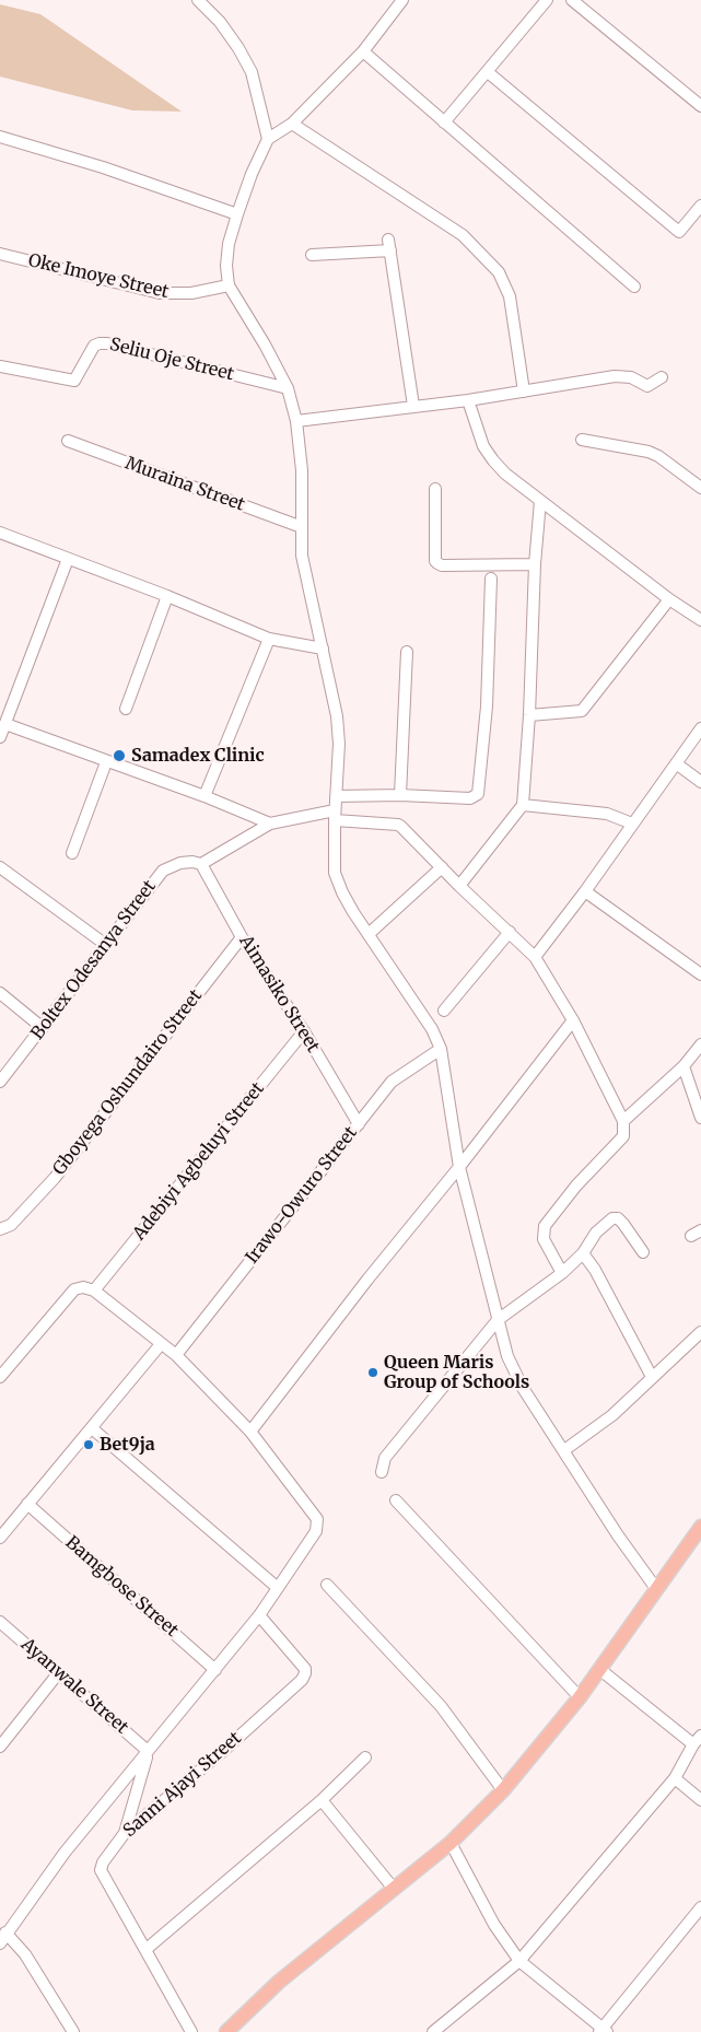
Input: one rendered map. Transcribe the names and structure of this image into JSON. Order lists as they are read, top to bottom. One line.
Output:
{"streets":{"street":["Oke Imoye Street","Seliu Oje Street","Muraina Street","Boltex Odesanya Street","Aimasiko Street","Gboyega Oshundairo Street","Adebiyi Agbeluyi Street","Irawo-Owuro Street","Bamgbose Street","Ayanwale Street","Sanni Ajayi Street"]},"crossings":[["Boltex Odesanya Street","Aimasiko Street"],["Aimasiko Street","Gboyega Oshundairo Street"],["Aimasiko Street","Adebiyi Agbeluyi Street"],["Aimasiko Street","Irawo-Owuro Street"]],"places":["Samadex Clinic","Queen Maris Group of Schools","Bet9ja"]}
